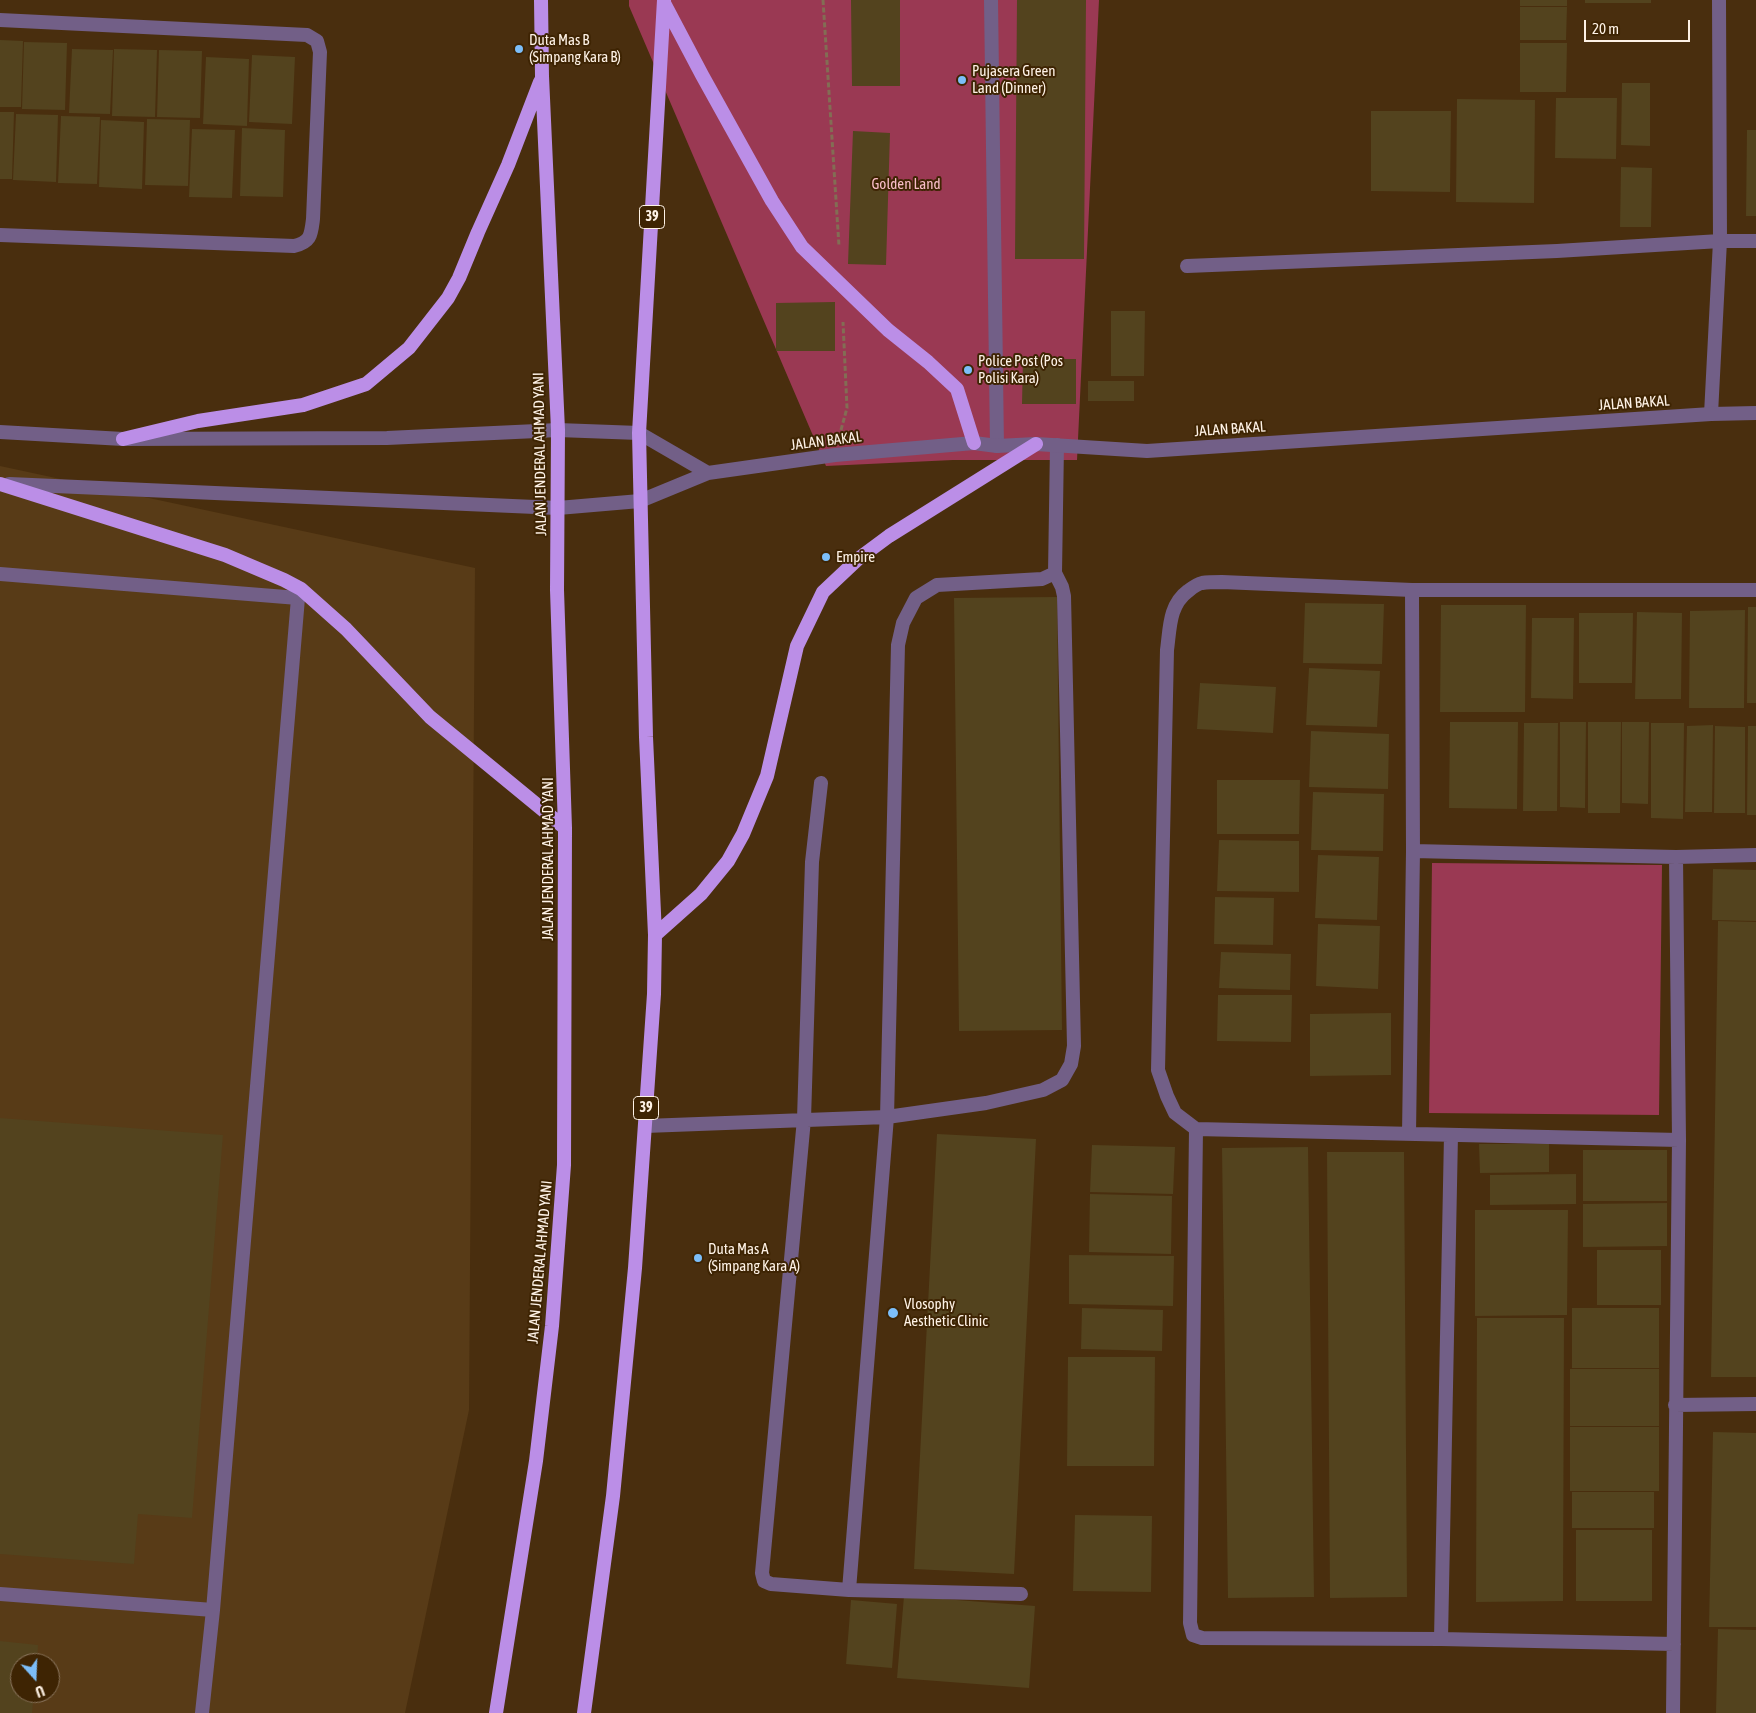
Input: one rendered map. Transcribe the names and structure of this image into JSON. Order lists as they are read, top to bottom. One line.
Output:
{"streets":{"highway":["39","JALAN JENDERAL AHMAD YANI"],"street":["JALAN BAKAL"]},"crossings":[["39","JALAN BAKAL"],["JALAN BAKAL","JALAN JENDERAL AHMAD YANI"]],"parks":["Golden Land"],"places":["Duta Mas B (Simpang Kara B)","Pujasera Green Land (Dinner)","Police Post (Pos Polisi Kara)","Empire","Duta Mas A (Simpang Kara A)","Vlosophy Aesthetic Clinic"],"scale_bar":"20 m","north":"bottom"}
